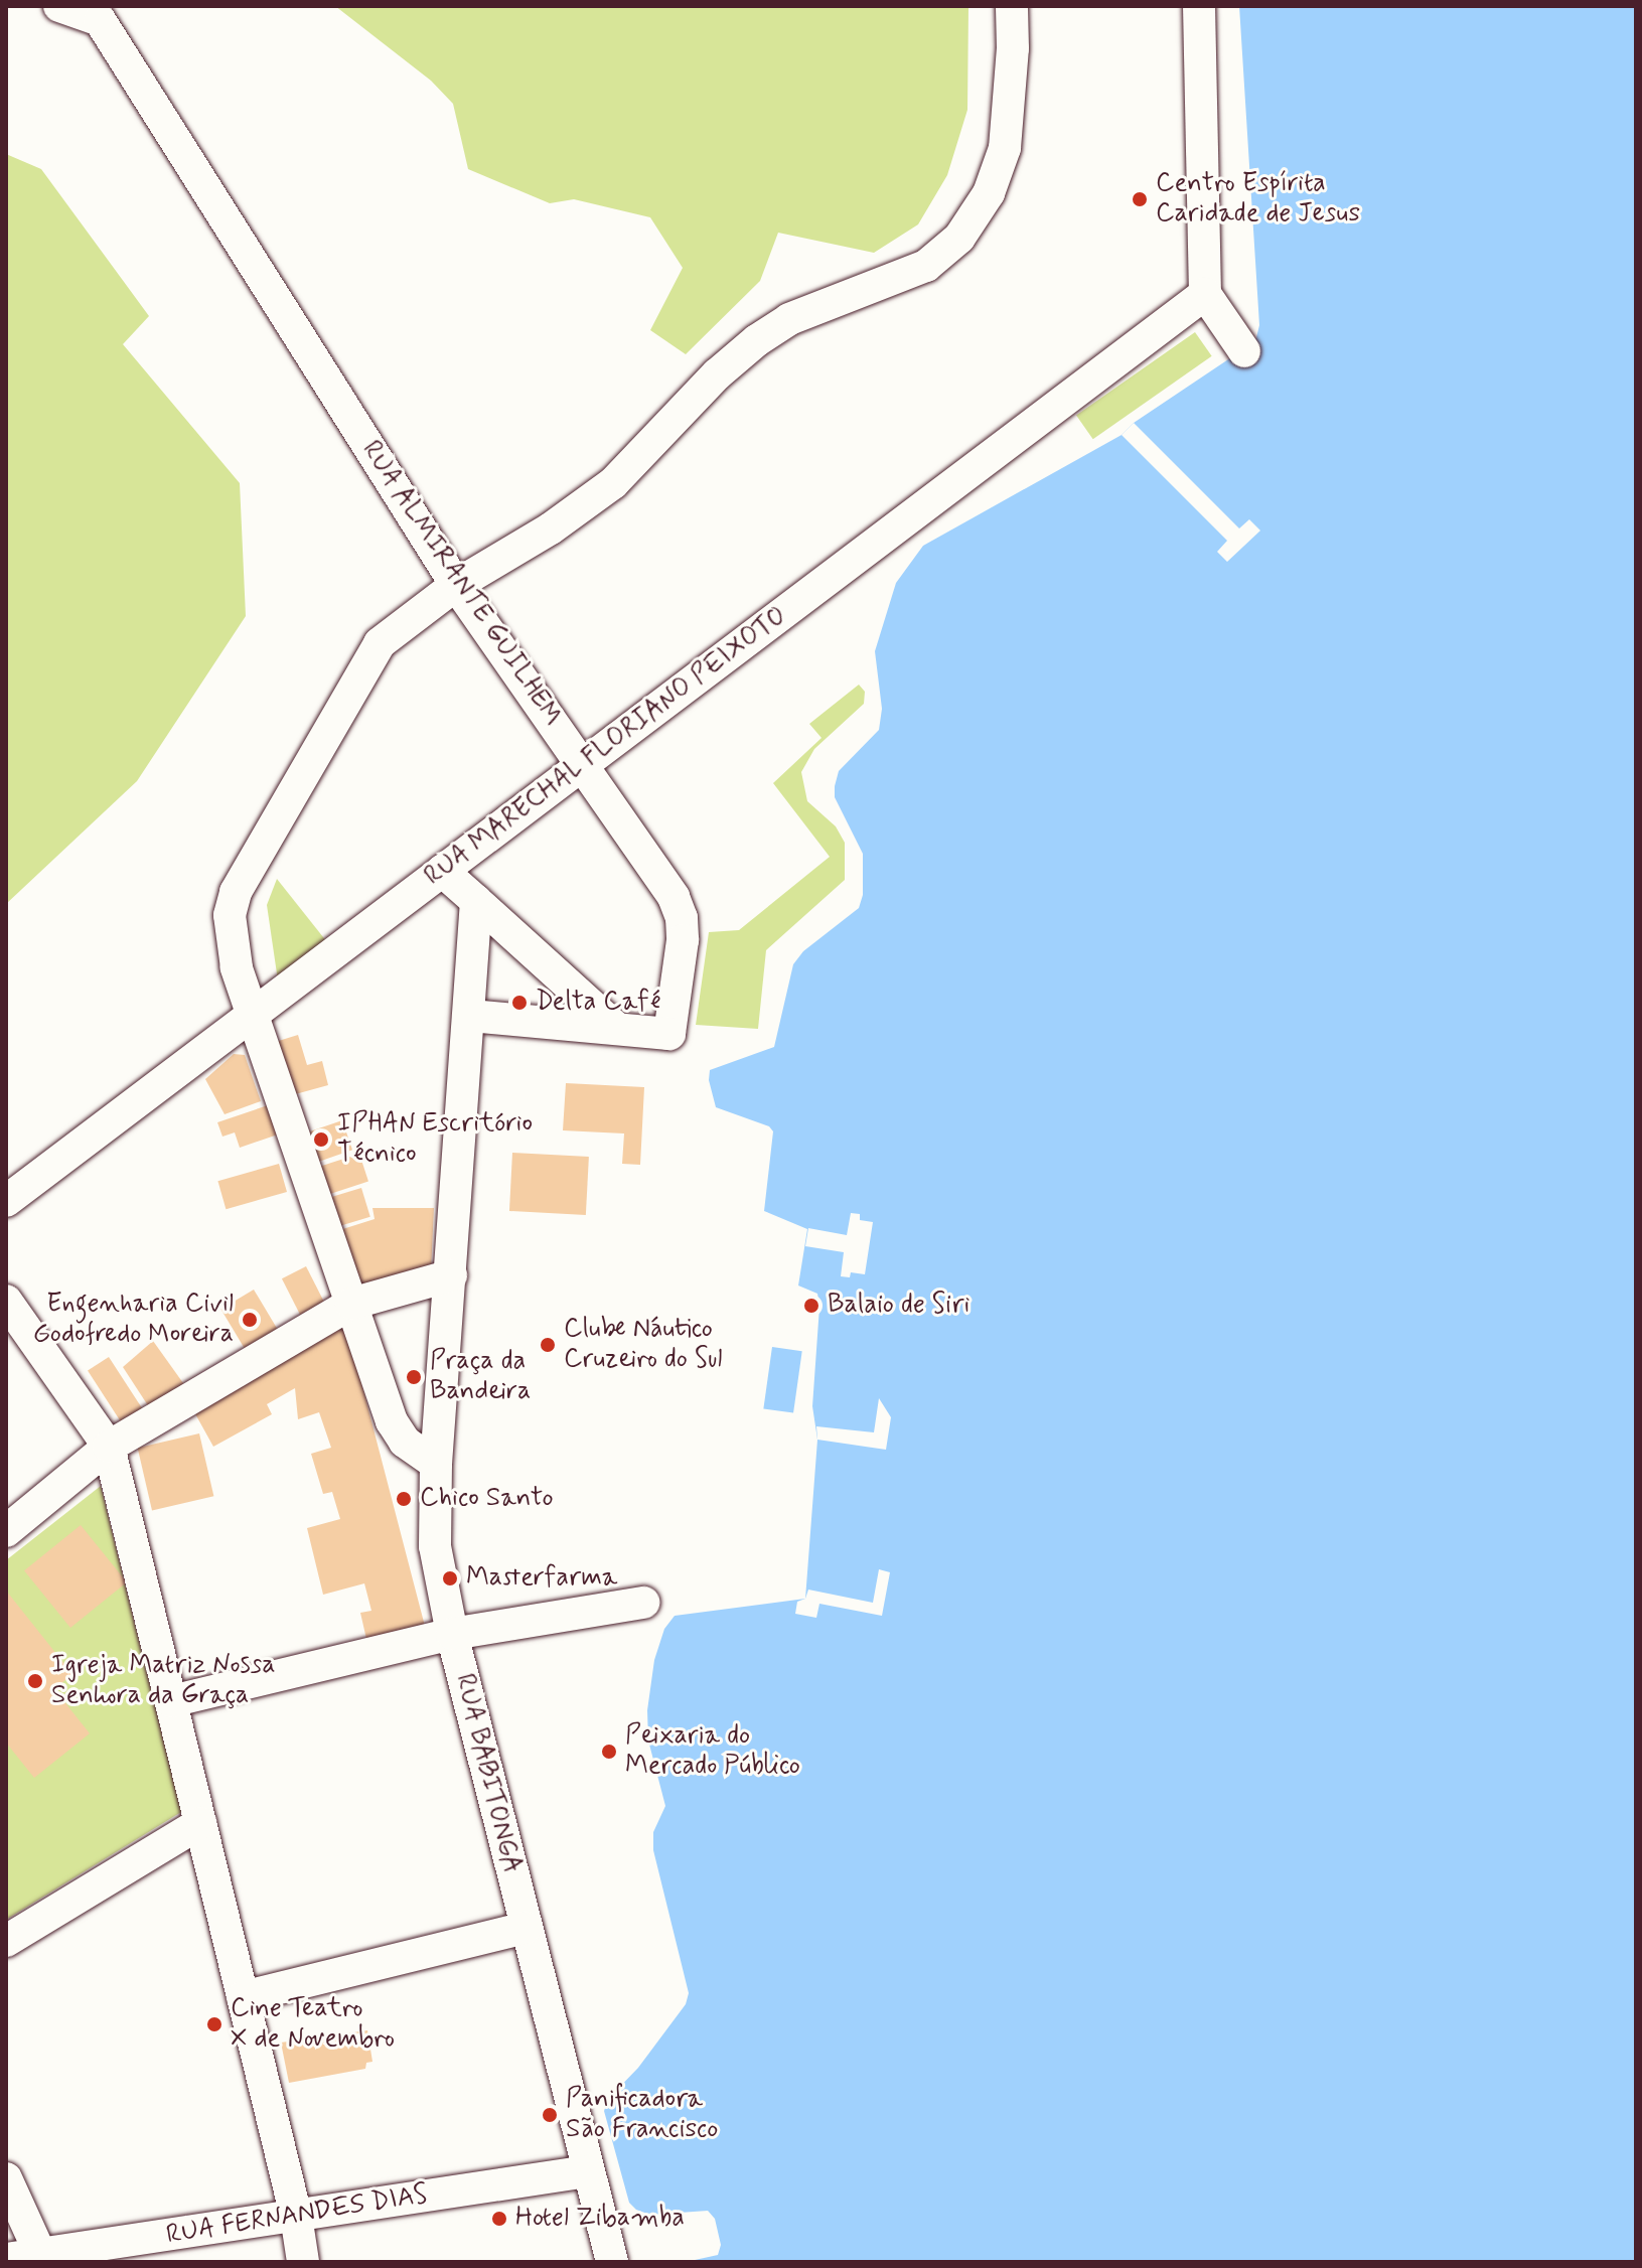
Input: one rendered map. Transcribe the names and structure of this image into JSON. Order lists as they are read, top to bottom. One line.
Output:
{"streets":{"street":["RUA ALMIRANTE GUILHEM","RUA MARECHAL FLORIANO PEIXOTO","RUA BABITONGA","RUA FERNANDES DIAS"]},"crossings":[["RUA ALMIRANTE GUILHEM","RUA MARECHAL FLORIANO PEIXOTO"],["RUA ALMIRANTE GUILHEM","RUA BABITONGA"],["RUA BABITONGA","RUA FERNANDES DIAS"]],"places":["Centro Espírita Caridade de Jesus","Delta Café","IPHAN Escritório Técnico","Balaio de Siri","Engenharia Civil Godofredo Moreira","Clube Náutico Cruzeiro do Sul","Praça da Bandeira","Chico Santo","Masterfarma","Igreja Matriz Nossa Senhora da Graça","Peixaria do Mercado Público","Cine Teatro X de Novembro","Panificadora São Francisco","Hotel Zibamba"]}
